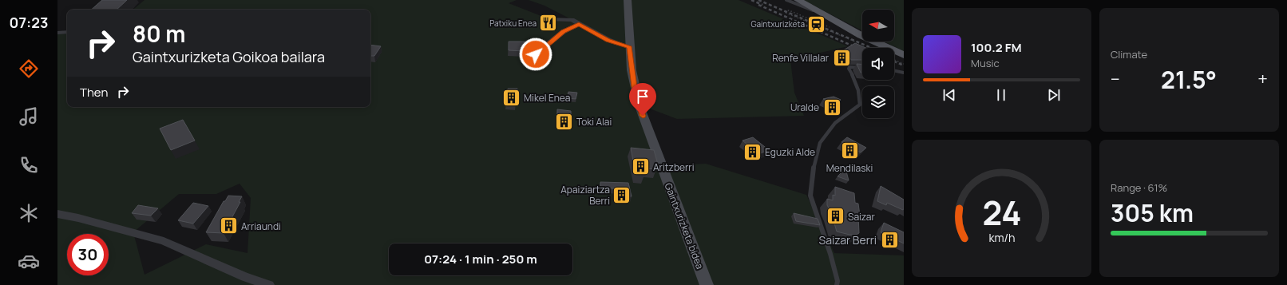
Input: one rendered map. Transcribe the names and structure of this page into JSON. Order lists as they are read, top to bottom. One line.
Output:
{"streets":{"main road":["Gaintxurizketa bidea"]},"places":{"restaurant":["Patxiku Enea"],"station":["Gaintxurizketa"],"building":["Renfe Villalar","Mikel Enea","Uralde","Toki Alai","Mendilaski","Eguzki Alde","Aritzberri","Apaiziartza Berri","Saizar","Arriaundi","Saizar Berri"]},"north":"left","page":{"tabs":"07:23","tile":["Climate",["Range · 61%","305 km"]],"turn":["80 m","Gaintxurizketa Goikoa bailara"],"song":["100.2 FM","Music"],"heat":["−","21.5°","+"],"then":"Then","limit":"30","trip":"07:24 · 1 min · 250 m","gauge":["24","km/h"]}}
